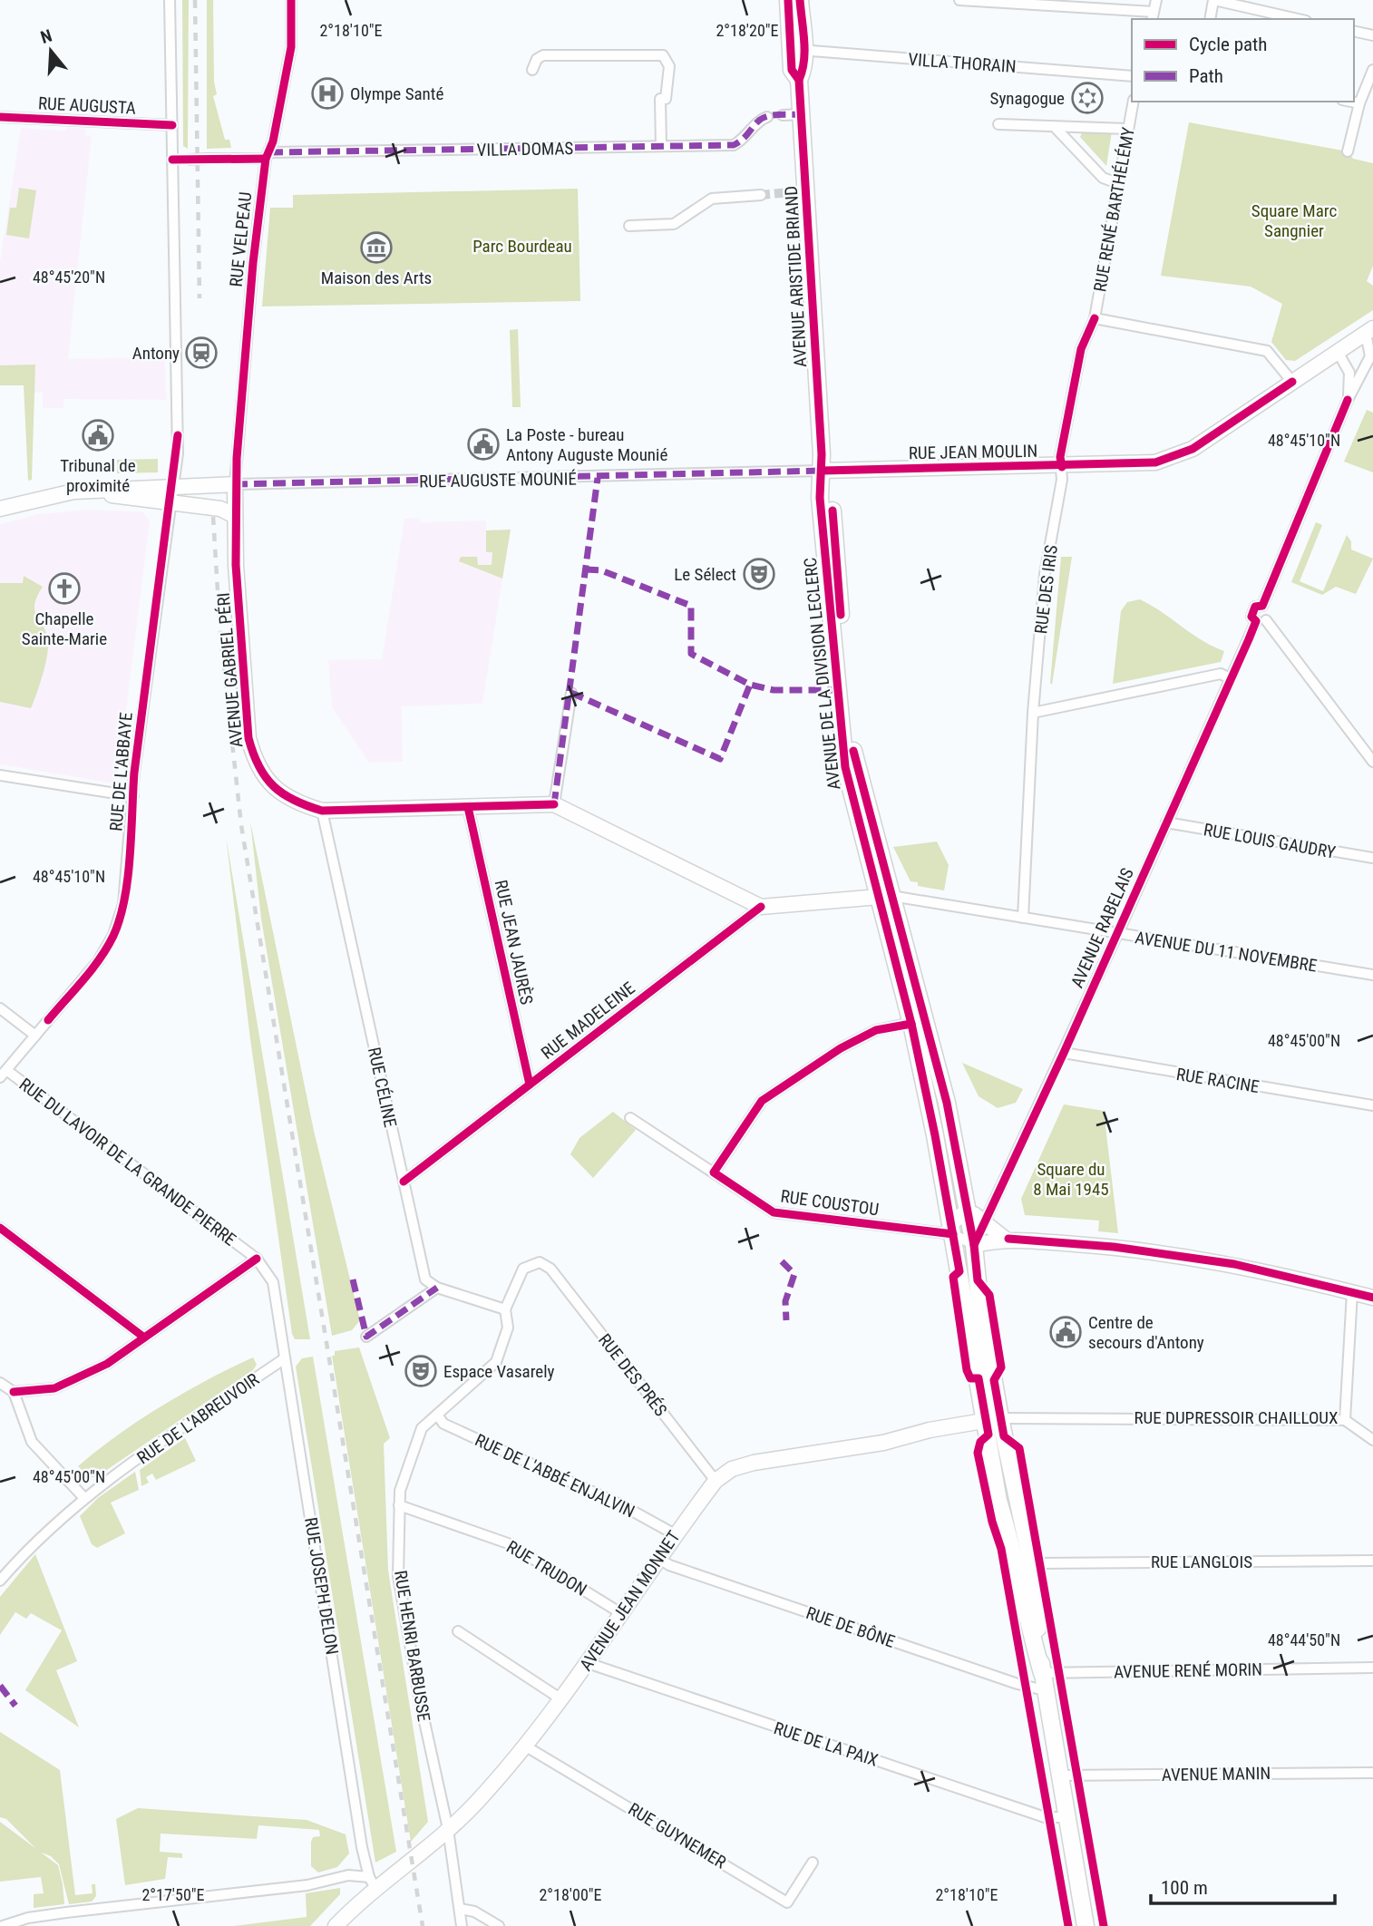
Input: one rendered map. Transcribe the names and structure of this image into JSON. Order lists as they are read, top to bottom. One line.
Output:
{"streets":{"main road":["AVENUE ARISTIDE BRIAND","RUE JEAN MOULIN","RUE AUGUSTE MOUNIÉ","AVENUE GABRIEL PÉRI","AVENUE DE LA DIVISION LECLERC","AVENUE JEAN MONNET"],"street":["VILLA THORAIN","RUE AUGUSTA","VILLA DOMAS","RUE RENÉ BARTHÉLÉMY","RUE VELPEAU","RUE DES IRIS","RUE DE L'ABBAYE","RUE LOUIS GAUDRY","AVENUE RABELAIS","RUE JEAN JAURÈS","AVENUE DU 11 NOVEMBRE","RUE MADELEINE","RUE RACINE","RUE CÉLINE","RUE DU LAVOIR DE LA GRANDE PIERRE","RUE COUSTOU","RUE DES PRÉS","RUE DUPRESSOIR CHAILLOUX","RUE DE L'ABREUVOIR","RUE DE L'ABBÉ ENJALVIN","RUE LANGLOIS","RUE TRUDON","RUE JOSEPH DELON","RUE DE BÔNE","RUE HENRI BARBUSSE","AVENUE RENÉ MORIN","RUE DE LA PAIX","AVENUE MANIN","RUE GUYNEMER"]},"crossings":[["VILLA THORAIN","AVENUE ARISTIDE BRIAND"],["RUE AUGUSTA","RUE DE L'ABBAYE"],["VILLA DOMAS","RUE VELPEAU"],["VILLA DOMAS","RUE DE L'ABBAYE"],["RUE RENÉ BARTHÉLÉMY","RUE JEAN MOULIN"],["RUE RENÉ BARTHÉLÉMY","RUE DES IRIS"],["RUE VELPEAU","RUE AUGUSTE MOUNIÉ"],["RUE VELPEAU","AVENUE GABRIEL PÉRI"],["AVENUE ARISTIDE BRIAND","RUE JEAN MOULIN"],["AVENUE ARISTIDE BRIAND","RUE AUGUSTE MOUNIÉ"],["AVENUE ARISTIDE BRIAND","AVENUE DE LA DIVISION LECLERC"],["RUE JEAN MOULIN","RUE AUGUSTE MOUNIÉ"],["RUE JEAN MOULIN","RUE DES IRIS"],["RUE JEAN MOULIN","AVENUE DE LA DIVISION LECLERC"],["RUE AUGUSTE MOUNIÉ","AVENUE GABRIEL PÉRI"],["RUE AUGUSTE MOUNIÉ","AVENUE DE LA DIVISION LECLERC"],["RUE AUGUSTE MOUNIÉ","RUE DE L'ABBAYE"],["RUE DES IRIS","AVENUE DU 11 NOVEMBRE"],["AVENUE GABRIEL PÉRI","RUE JEAN JAURÈS"],["AVENUE GABRIEL PÉRI","RUE MADELEINE"],["AVENUE GABRIEL PÉRI","RUE CÉLINE"],["AVENUE DE LA DIVISION LECLERC","AVENUE RABELAIS"],["AVENUE DE LA DIVISION LECLERC","AVENUE DU 11 NOVEMBRE"],["AVENUE DE LA DIVISION LECLERC","RUE COUSTOU"],["AVENUE DE LA DIVISION LECLERC","RUE DUPRESSOIR CHAILLOUX"],["AVENUE DE LA DIVISION LECLERC","RUE LANGLOIS"],["AVENUE DE LA DIVISION LECLERC","AVENUE JEAN MONNET"],["AVENUE DE LA DIVISION LECLERC","RUE DE BÔNE"],["AVENUE DE LA DIVISION LECLERC","AVENUE RENÉ MORIN"],["AVENUE DE LA DIVISION LECLERC","RUE DE LA PAIX"],["AVENUE DE LA DIVISION LECLERC","AVENUE MANIN"],["RUE DE L'ABBAYE","RUE DU LAVOIR DE LA GRANDE PIERRE"],["RUE LOUIS GAUDRY","AVENUE RABELAIS"],["AVENUE RABELAIS","AVENUE DU 11 NOVEMBRE"],["AVENUE RABELAIS","RUE RACINE"],["AVENUE RABELAIS","RUE COUSTOU"],["RUE JEAN JAURÈS","RUE MADELEINE"],["RUE MADELEINE","RUE CÉLINE"],["RUE DU LAVOIR DE LA GRANDE PIERRE","RUE JOSEPH DELON"],["RUE DES PRÉS","AVENUE JEAN MONNET"],["RUE DES PRÉS","RUE HENRI BARBUSSE"],["RUE DUPRESSOIR CHAILLOUX","AVENUE JEAN MONNET"],["RUE DE L'ABREUVOIR","RUE JOSEPH DELON"],["RUE DE L'ABBÉ ENJALVIN","AVENUE JEAN MONNET"],["RUE DE L'ABBÉ ENJALVIN","RUE HENRI BARBUSSE"],["RUE TRUDON","AVENUE JEAN MONNET"],["RUE TRUDON","RUE HENRI BARBUSSE"],["RUE JOSEPH DELON","AVENUE JEAN MONNET"],["AVENUE JEAN MONNET","RUE DE BÔNE"],["AVENUE JEAN MONNET","RUE HENRI BARBUSSE"],["AVENUE JEAN MONNET","RUE DE LA PAIX"],["AVENUE JEAN MONNET","RUE GUYNEMER"]],"parks":["Square Marc Sangnier","Parc Bourdeau","Square du 8 Mai 1945"],"places":{"hospital":["Olympe Santé"],"synagogue":["Synagogue"],"museum":["Maison des Arts"],"station":["Antony"],"public building":["Tribunal de proximité","La Poste - bureau Antony Auguste Mounié","Centre de secours d'Antony"],"theatre":["Le Sélect","Espace Vasarely"],"church":["Chapelle Sainte-Marie"]},"legend":["Cycle path","Path"],"scale_bar":"100 m","north":"top","coordinates":["2°18'10\"E","2°18'20\"E","48°45'20\"N","48°45'10\"N","48°45'00\"N","48°44'50\"N","2°17'50\"E","2°18'00\"E"]}
